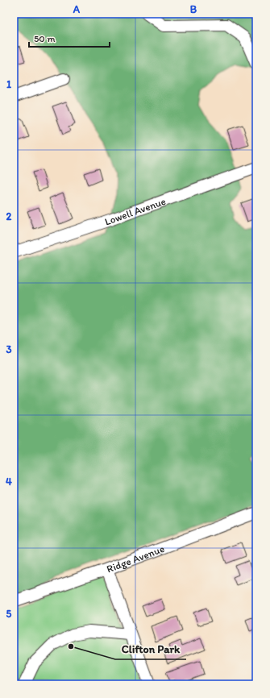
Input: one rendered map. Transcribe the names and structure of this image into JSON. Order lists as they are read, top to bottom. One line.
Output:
{"streets":{"street":["Lowell Avenue","Ridge Avenue"]},"places":["Clifton Park"],"scale_bar":"50 m","grid":{"columns":["A","B"],"rows":["1","2","3","4","5"]}}
